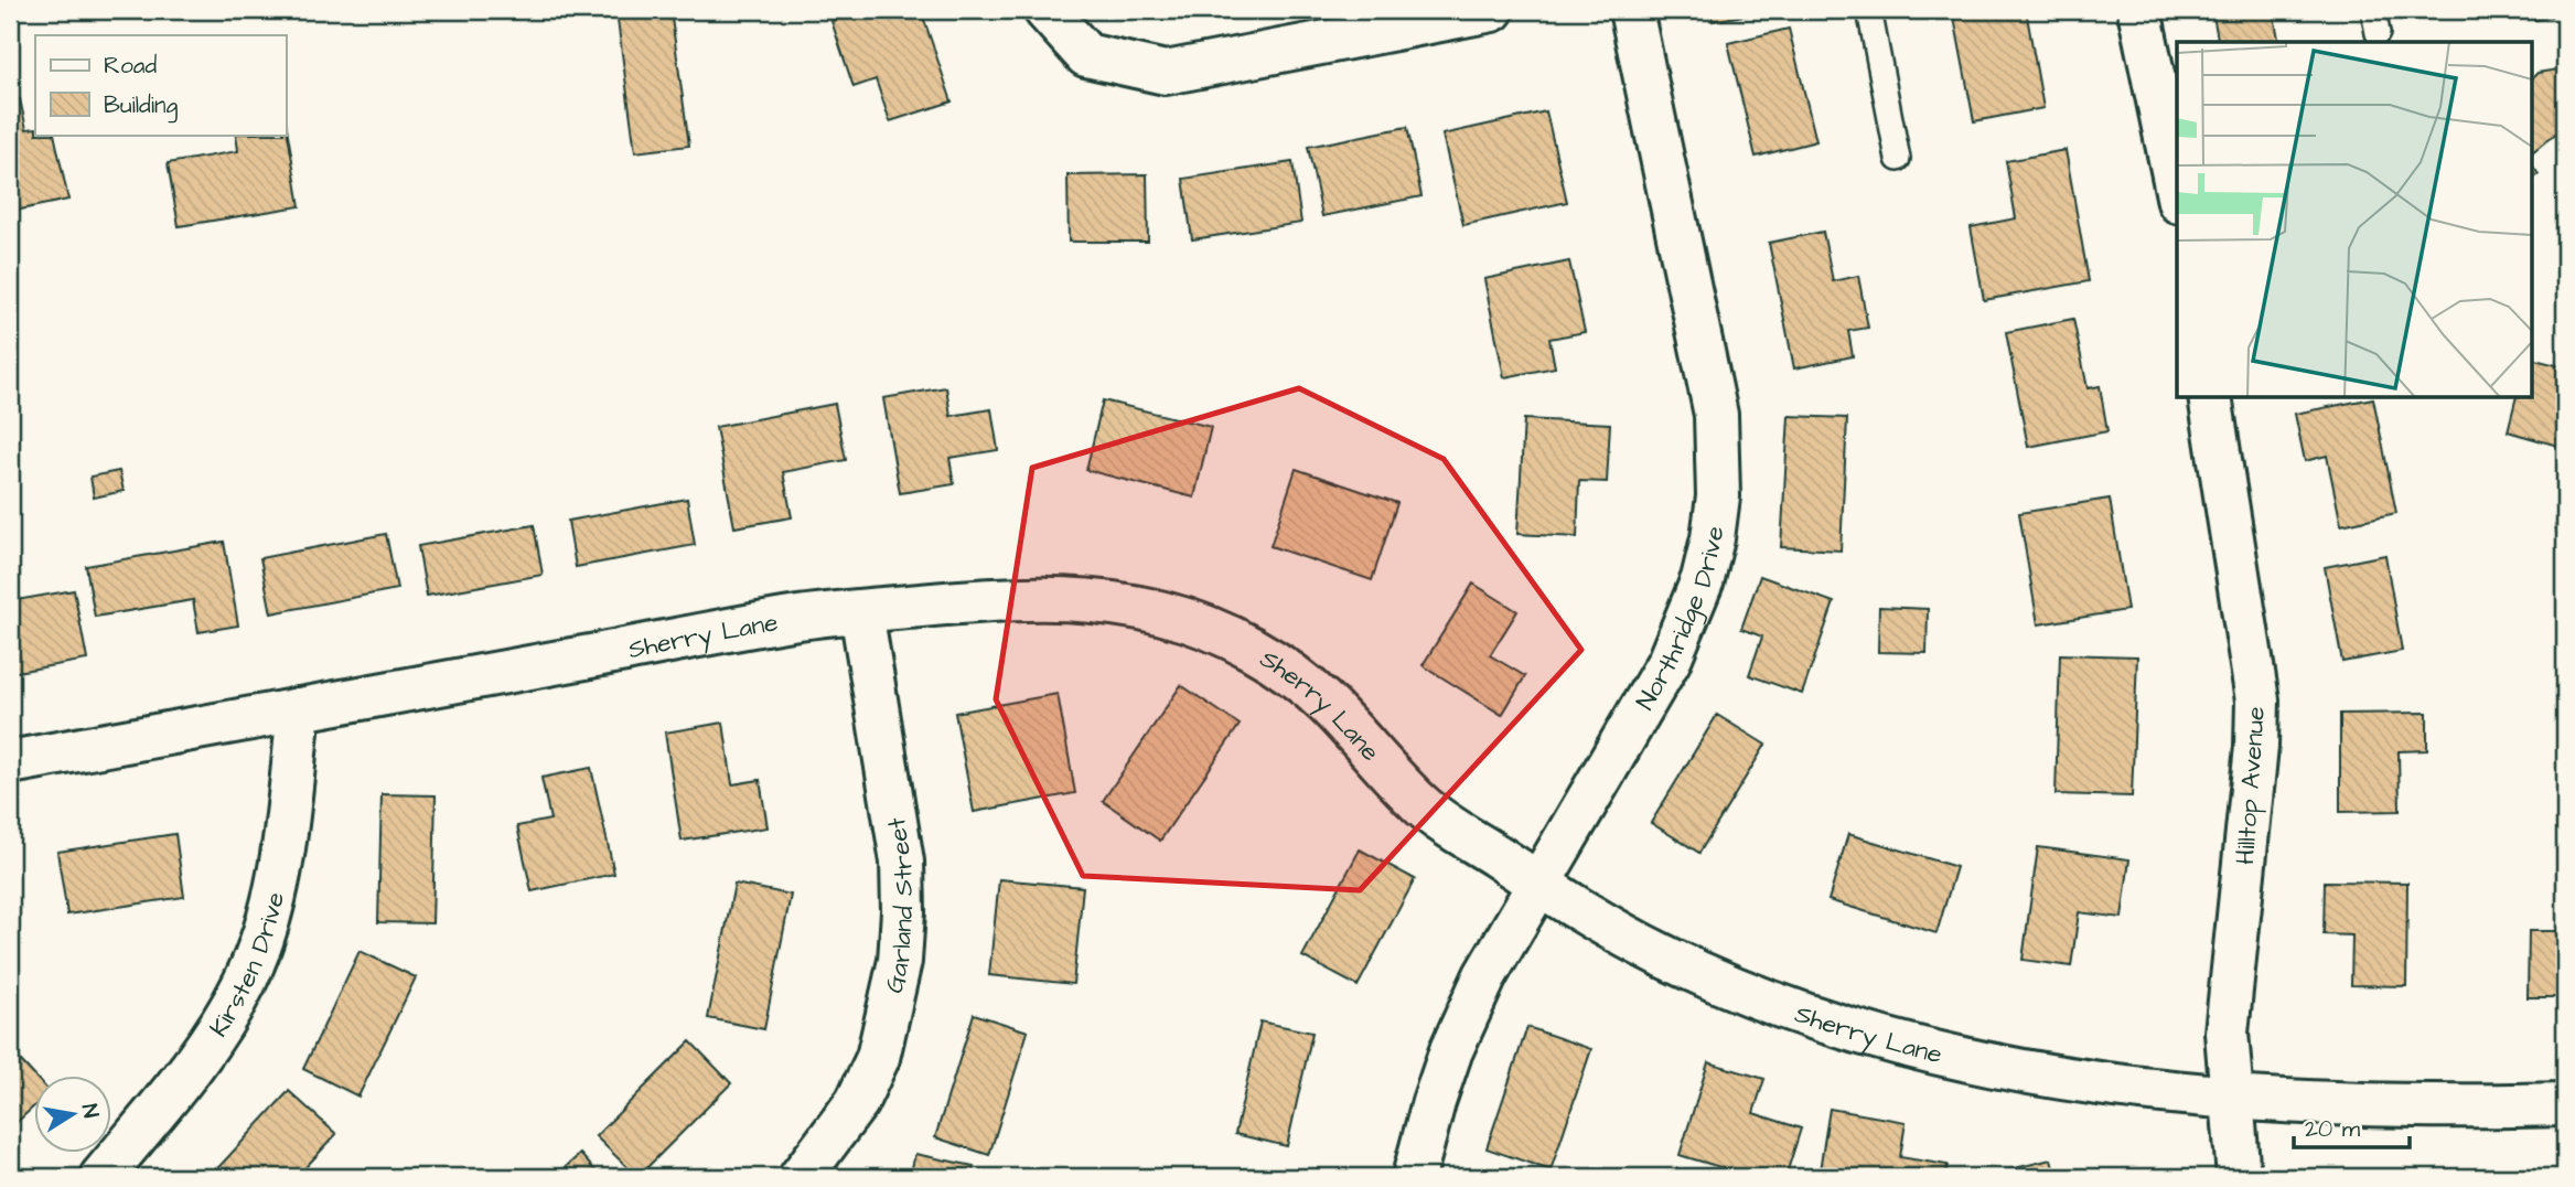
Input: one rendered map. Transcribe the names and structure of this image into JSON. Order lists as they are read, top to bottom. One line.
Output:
{"streets":{"street":["Northridge Drive","Sherry Lane","Hilltop Avenue","Garland Street","Kirsten Drive"]},"crossings":[["Northridge Drive","Sherry Lane"],["Sherry Lane","Hilltop Avenue"],["Sherry Lane","Garland Street"],["Sherry Lane","Kirsten Drive"]],"legend":["Road","Building"],"scale_bar":"20 m","north":"right"}
